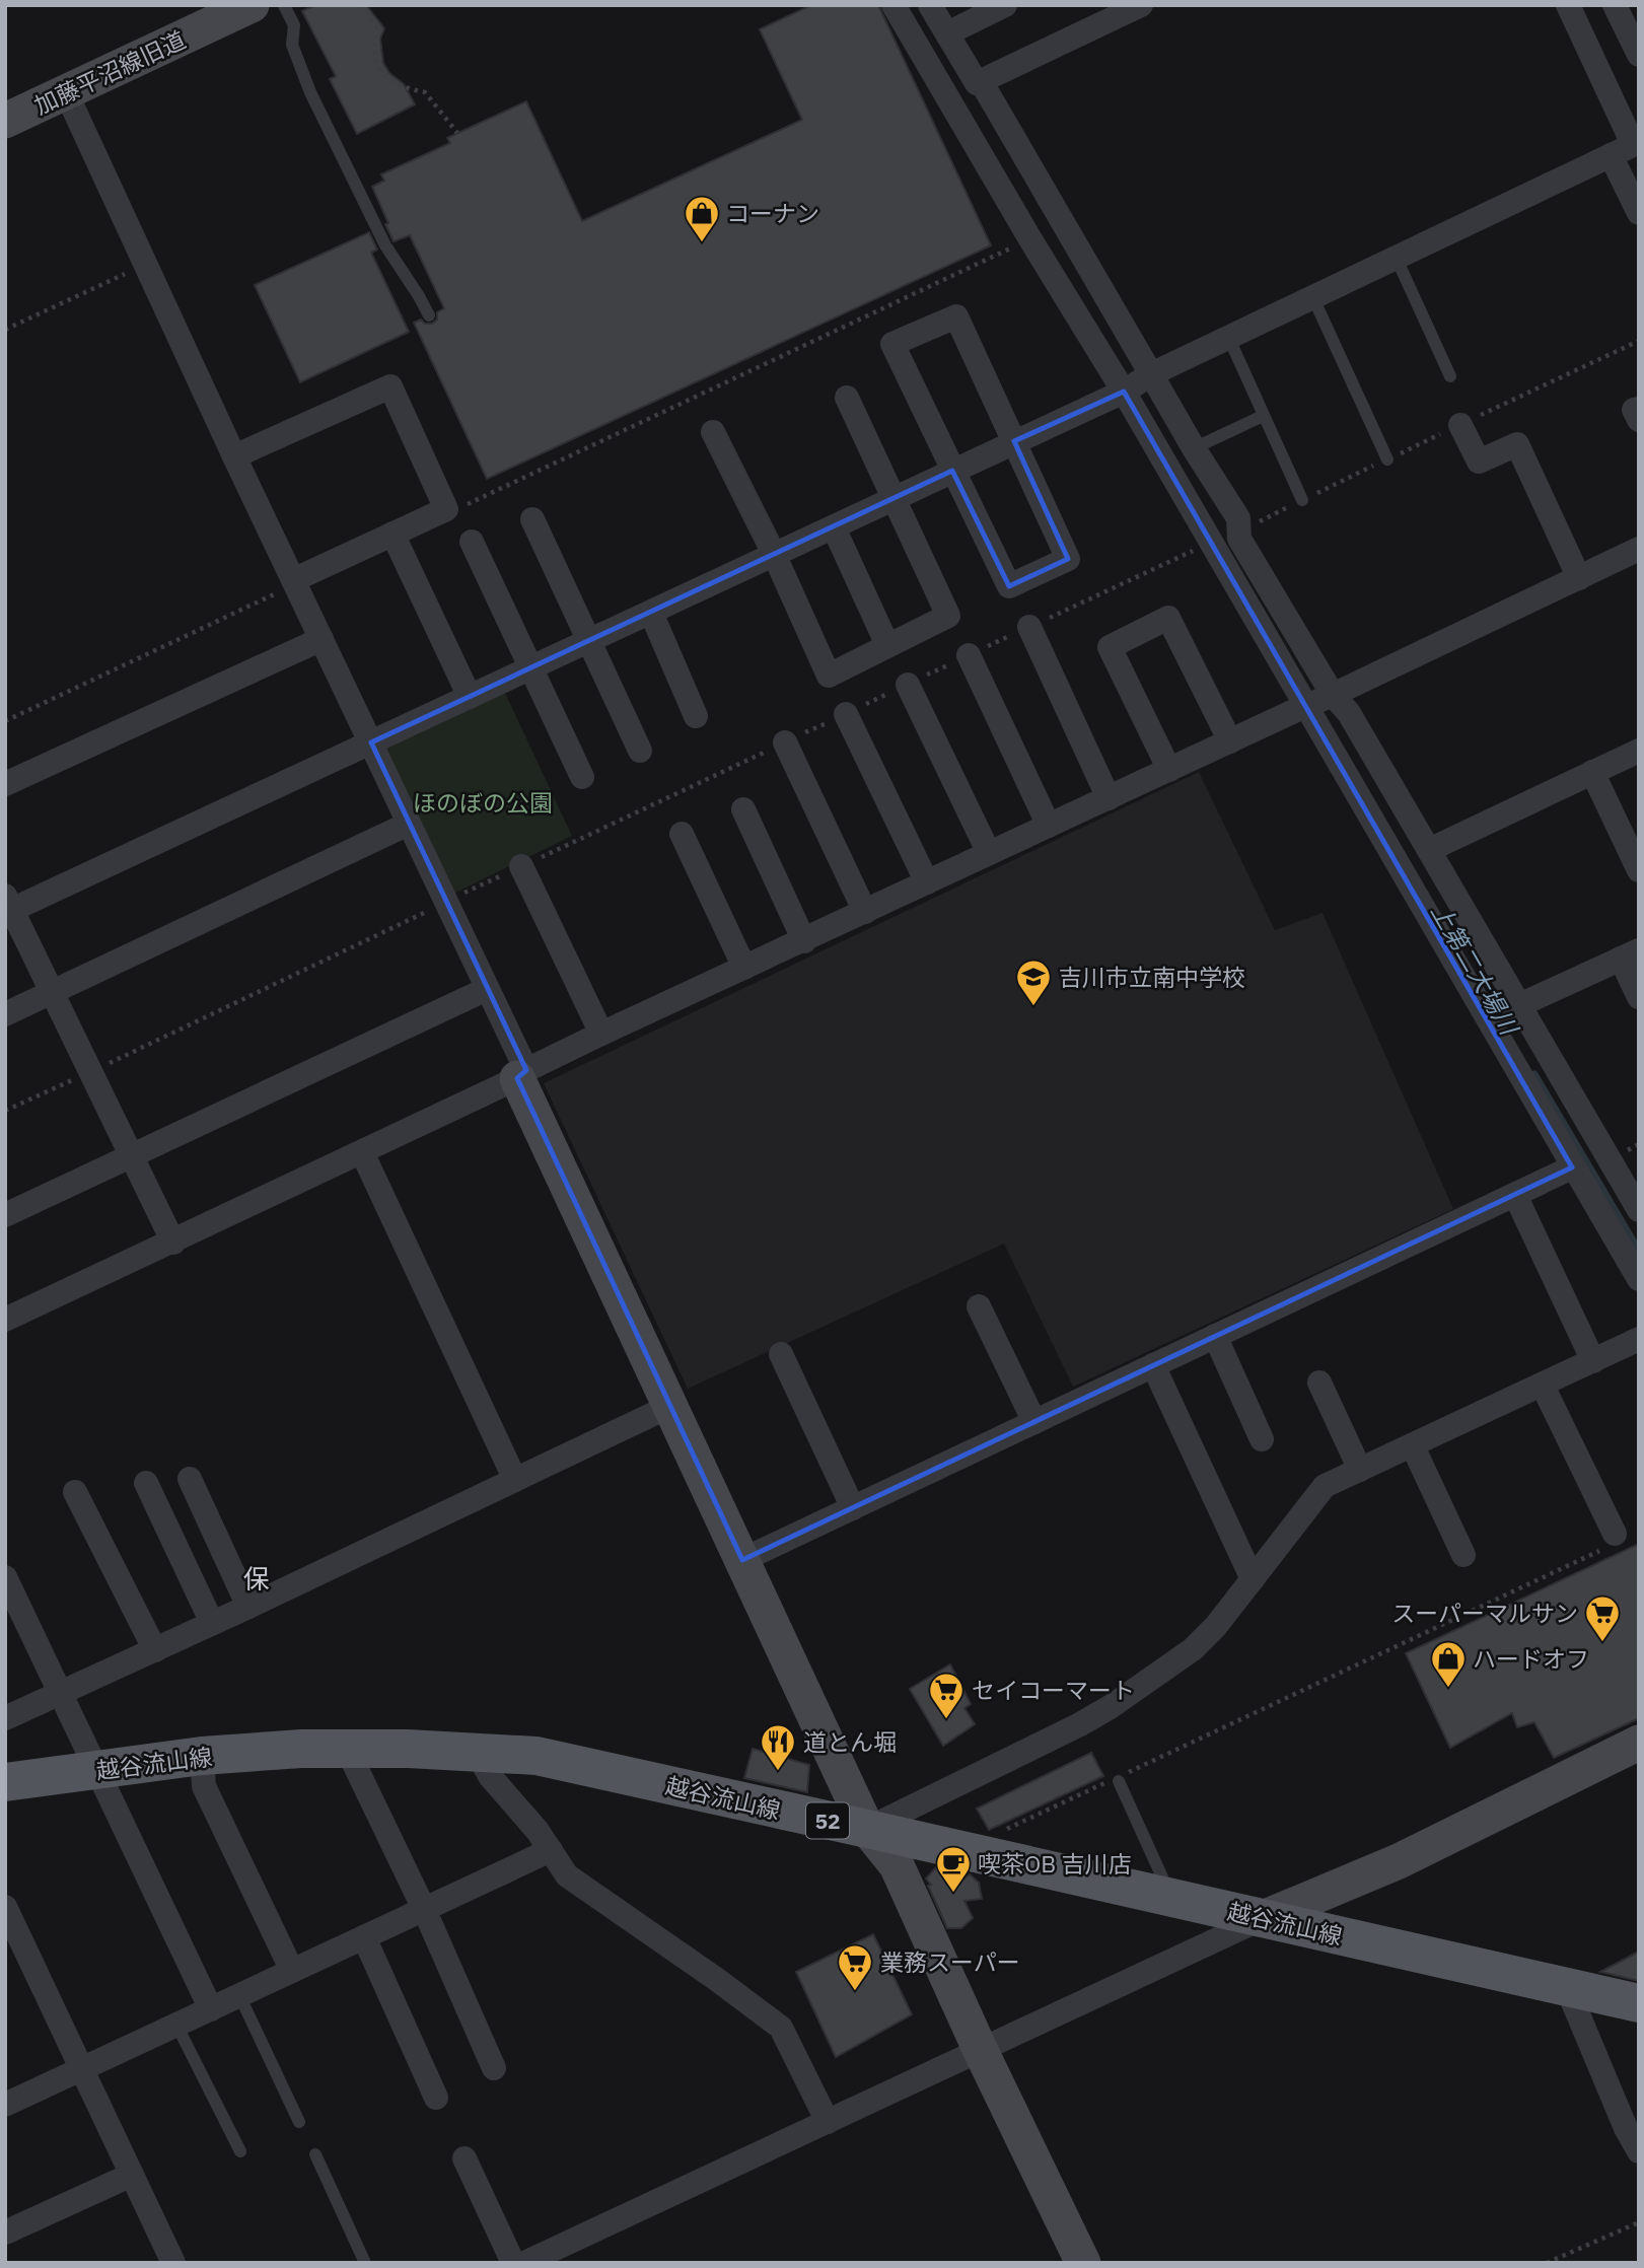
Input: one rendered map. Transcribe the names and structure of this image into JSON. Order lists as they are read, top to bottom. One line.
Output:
{"streets":{"main road":["越谷流山線","52"],"street":["加藤平沼線旧道"]},"districts":["保"],"water":["上第二大場川"],"parks":["ほのぼの公園"],"places":{"shop":["コーナン","ハードオフ"],"school or university":["吉川市立南中学校"],"supermarket":["スーパーマルサン","セイコーマート","業務スーパー"],"restaurant":["道とん堀"],"cafe":["喫茶OB 吉川店"]}}
